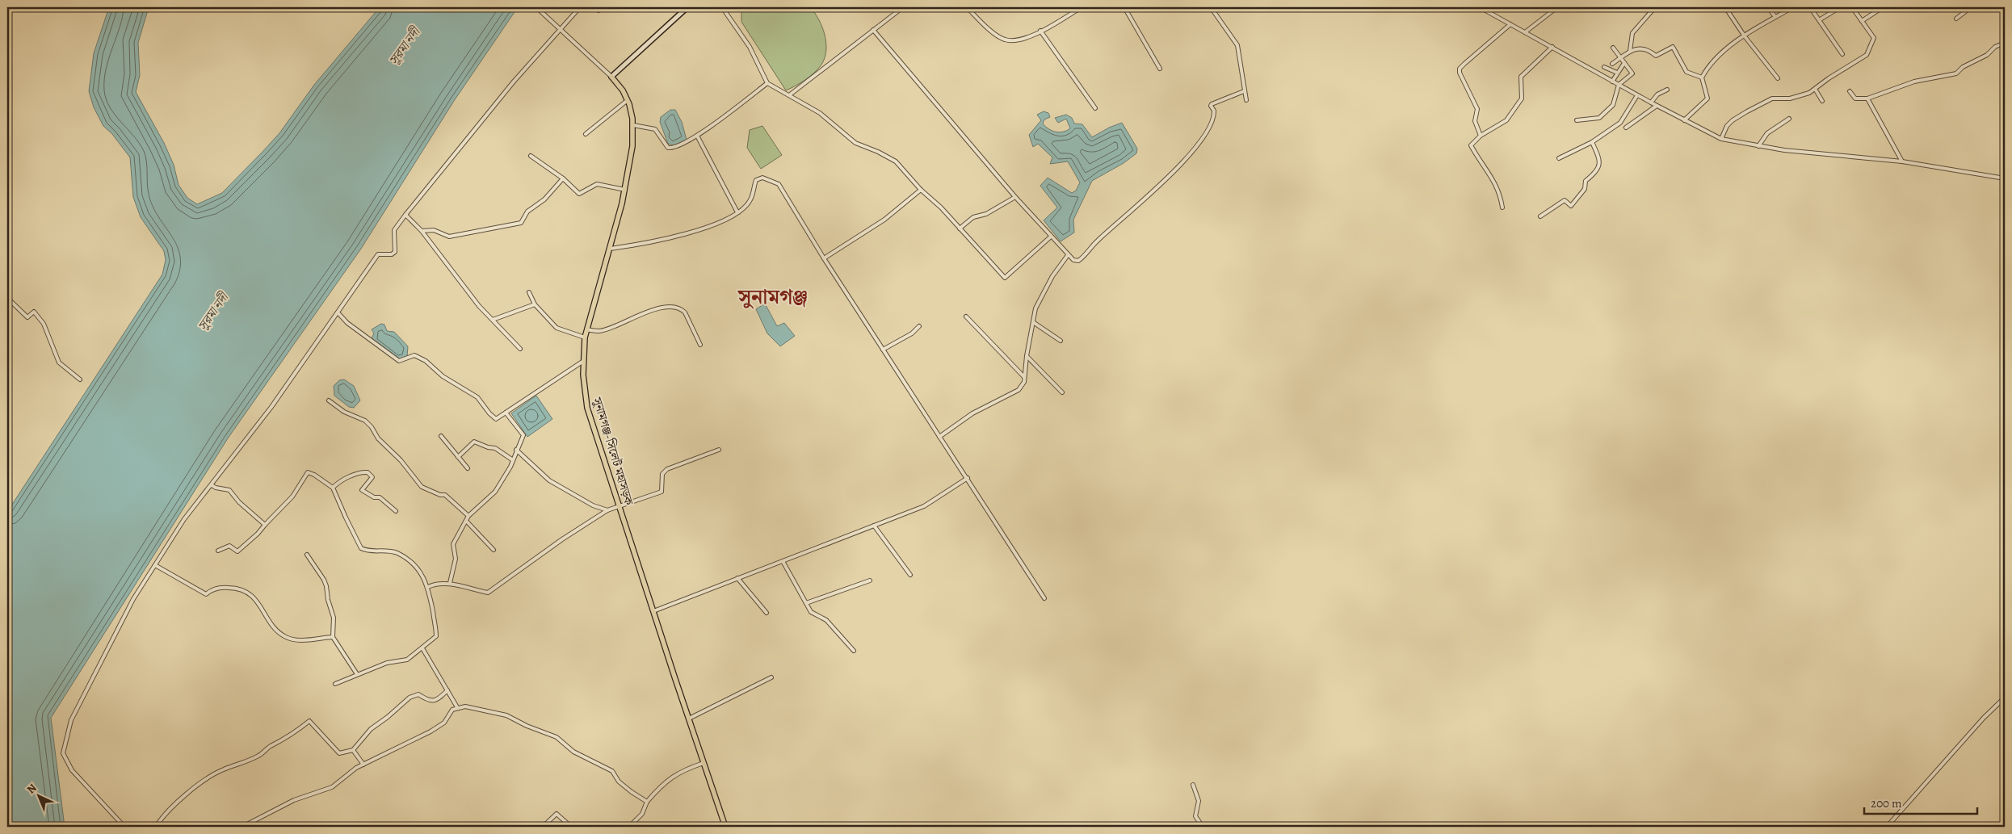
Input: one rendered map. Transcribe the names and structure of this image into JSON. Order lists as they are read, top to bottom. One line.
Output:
{"streets":{"main road":["সুনামগঞ্জ-সিলেট মহাসড়ক"]},"districts":["সুনামগঞ্জ"],"water":["সুরমা নদী"],"scale_bar":"200 m","north":"top left"}
